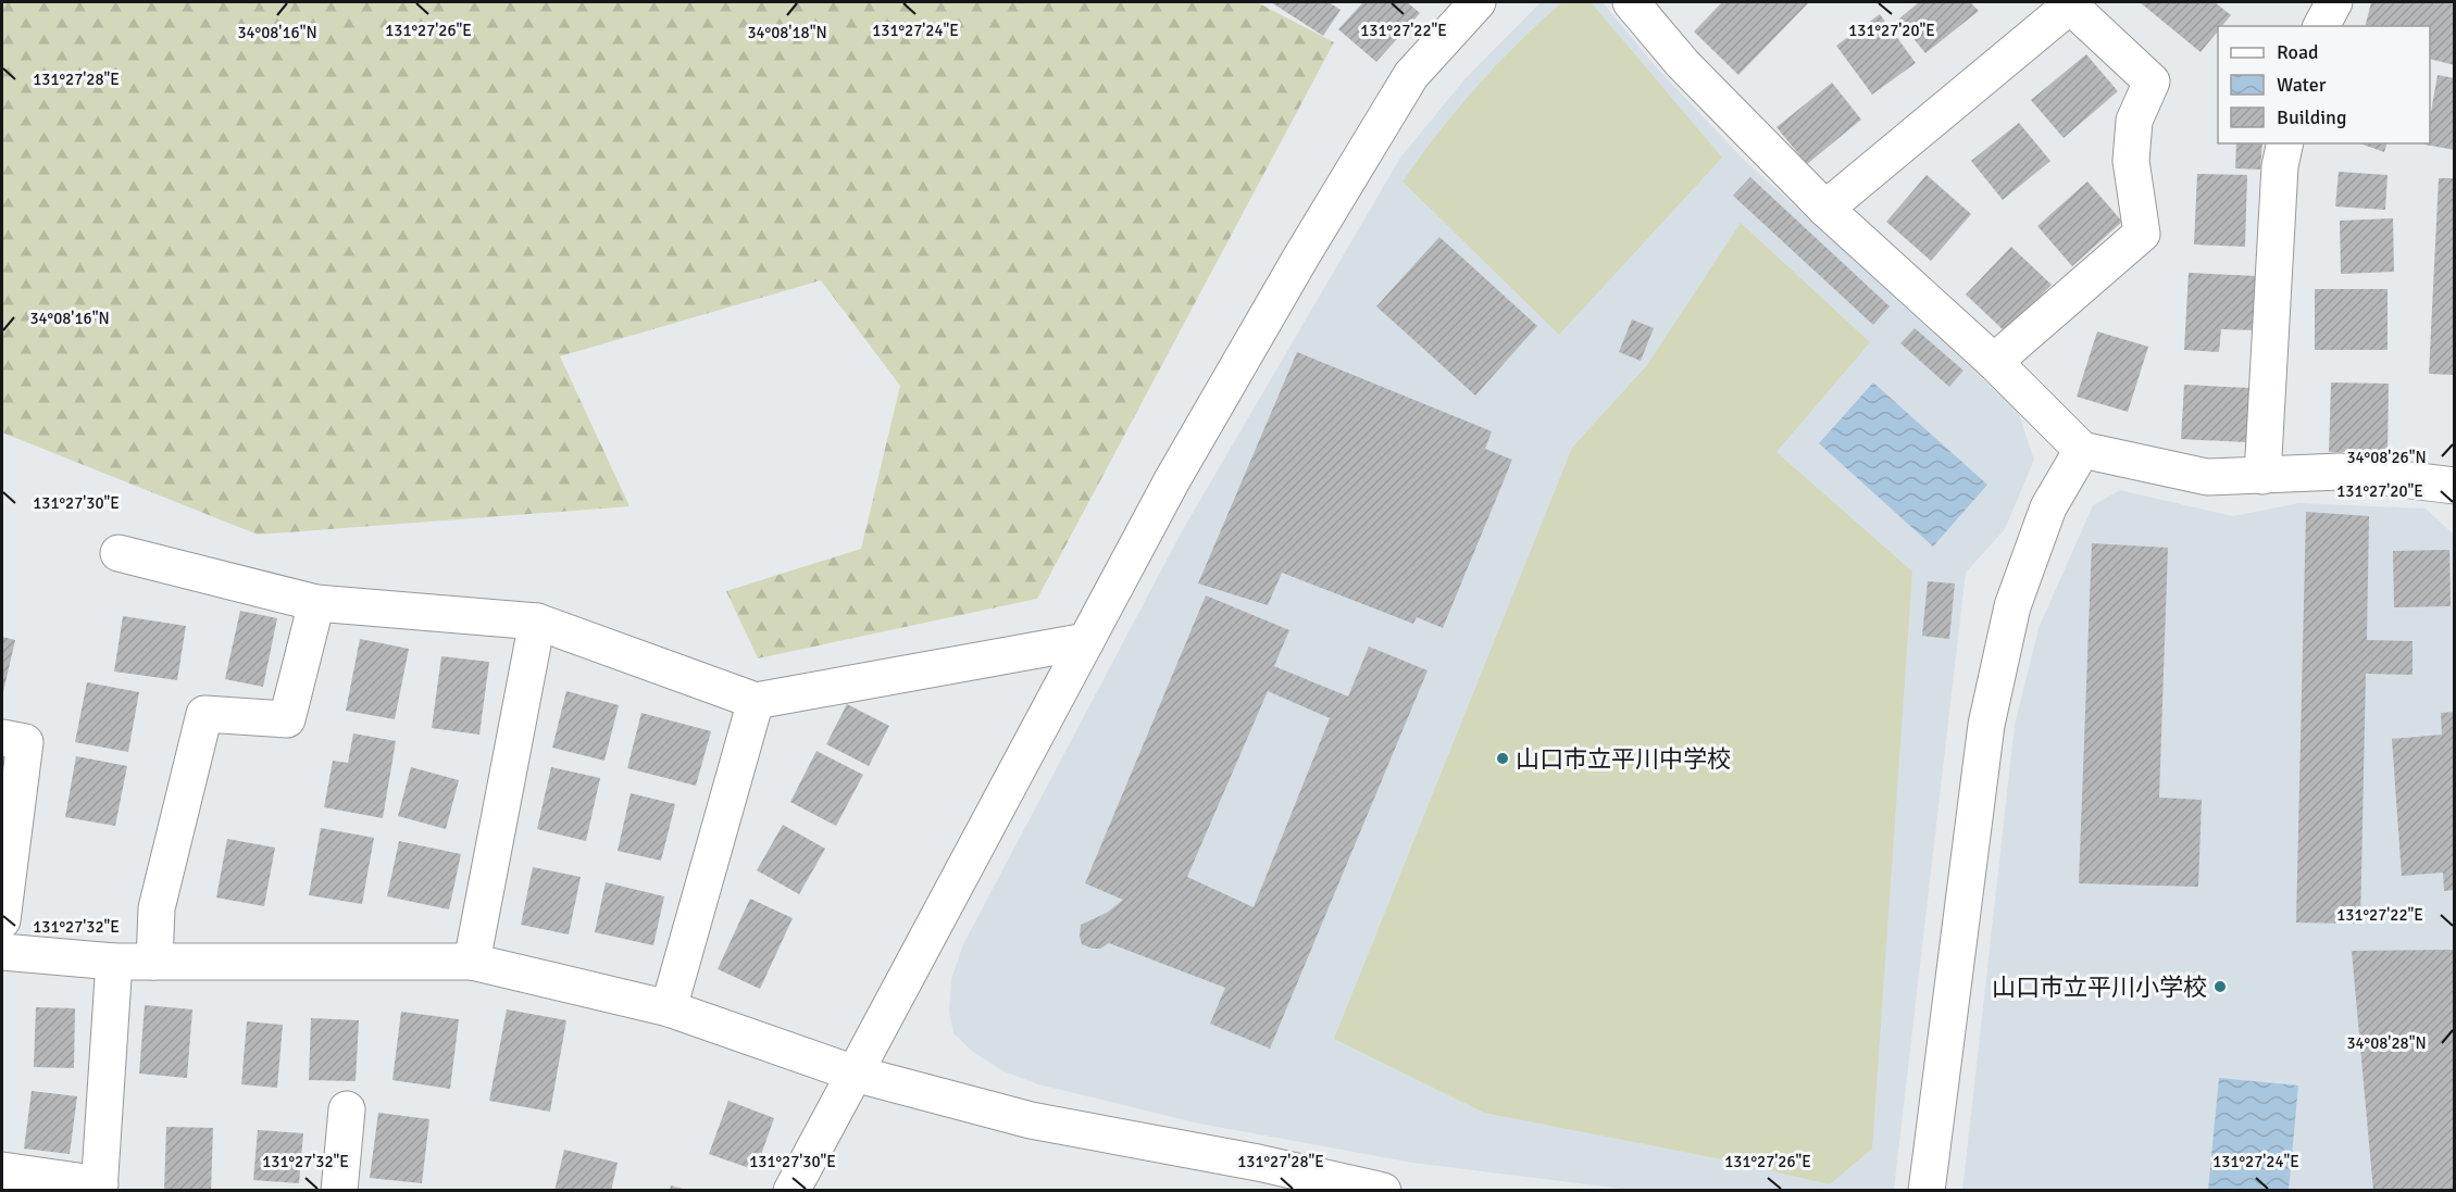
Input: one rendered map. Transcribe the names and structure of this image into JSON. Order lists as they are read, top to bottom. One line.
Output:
{"places":["山口市立平川中学校","山口市立平川小学校"],"legend":["Road","Water","Building"],"coordinates":["131°27'26\"E","131°27'24\"E","131°27'22\"E","131°27'20\"E","34°08'16\"N","34°08'18\"N","131°27'28\"E","34°08'26\"N","131°27'30\"E","131°27'32\"E","34°08'28\"N"]}
